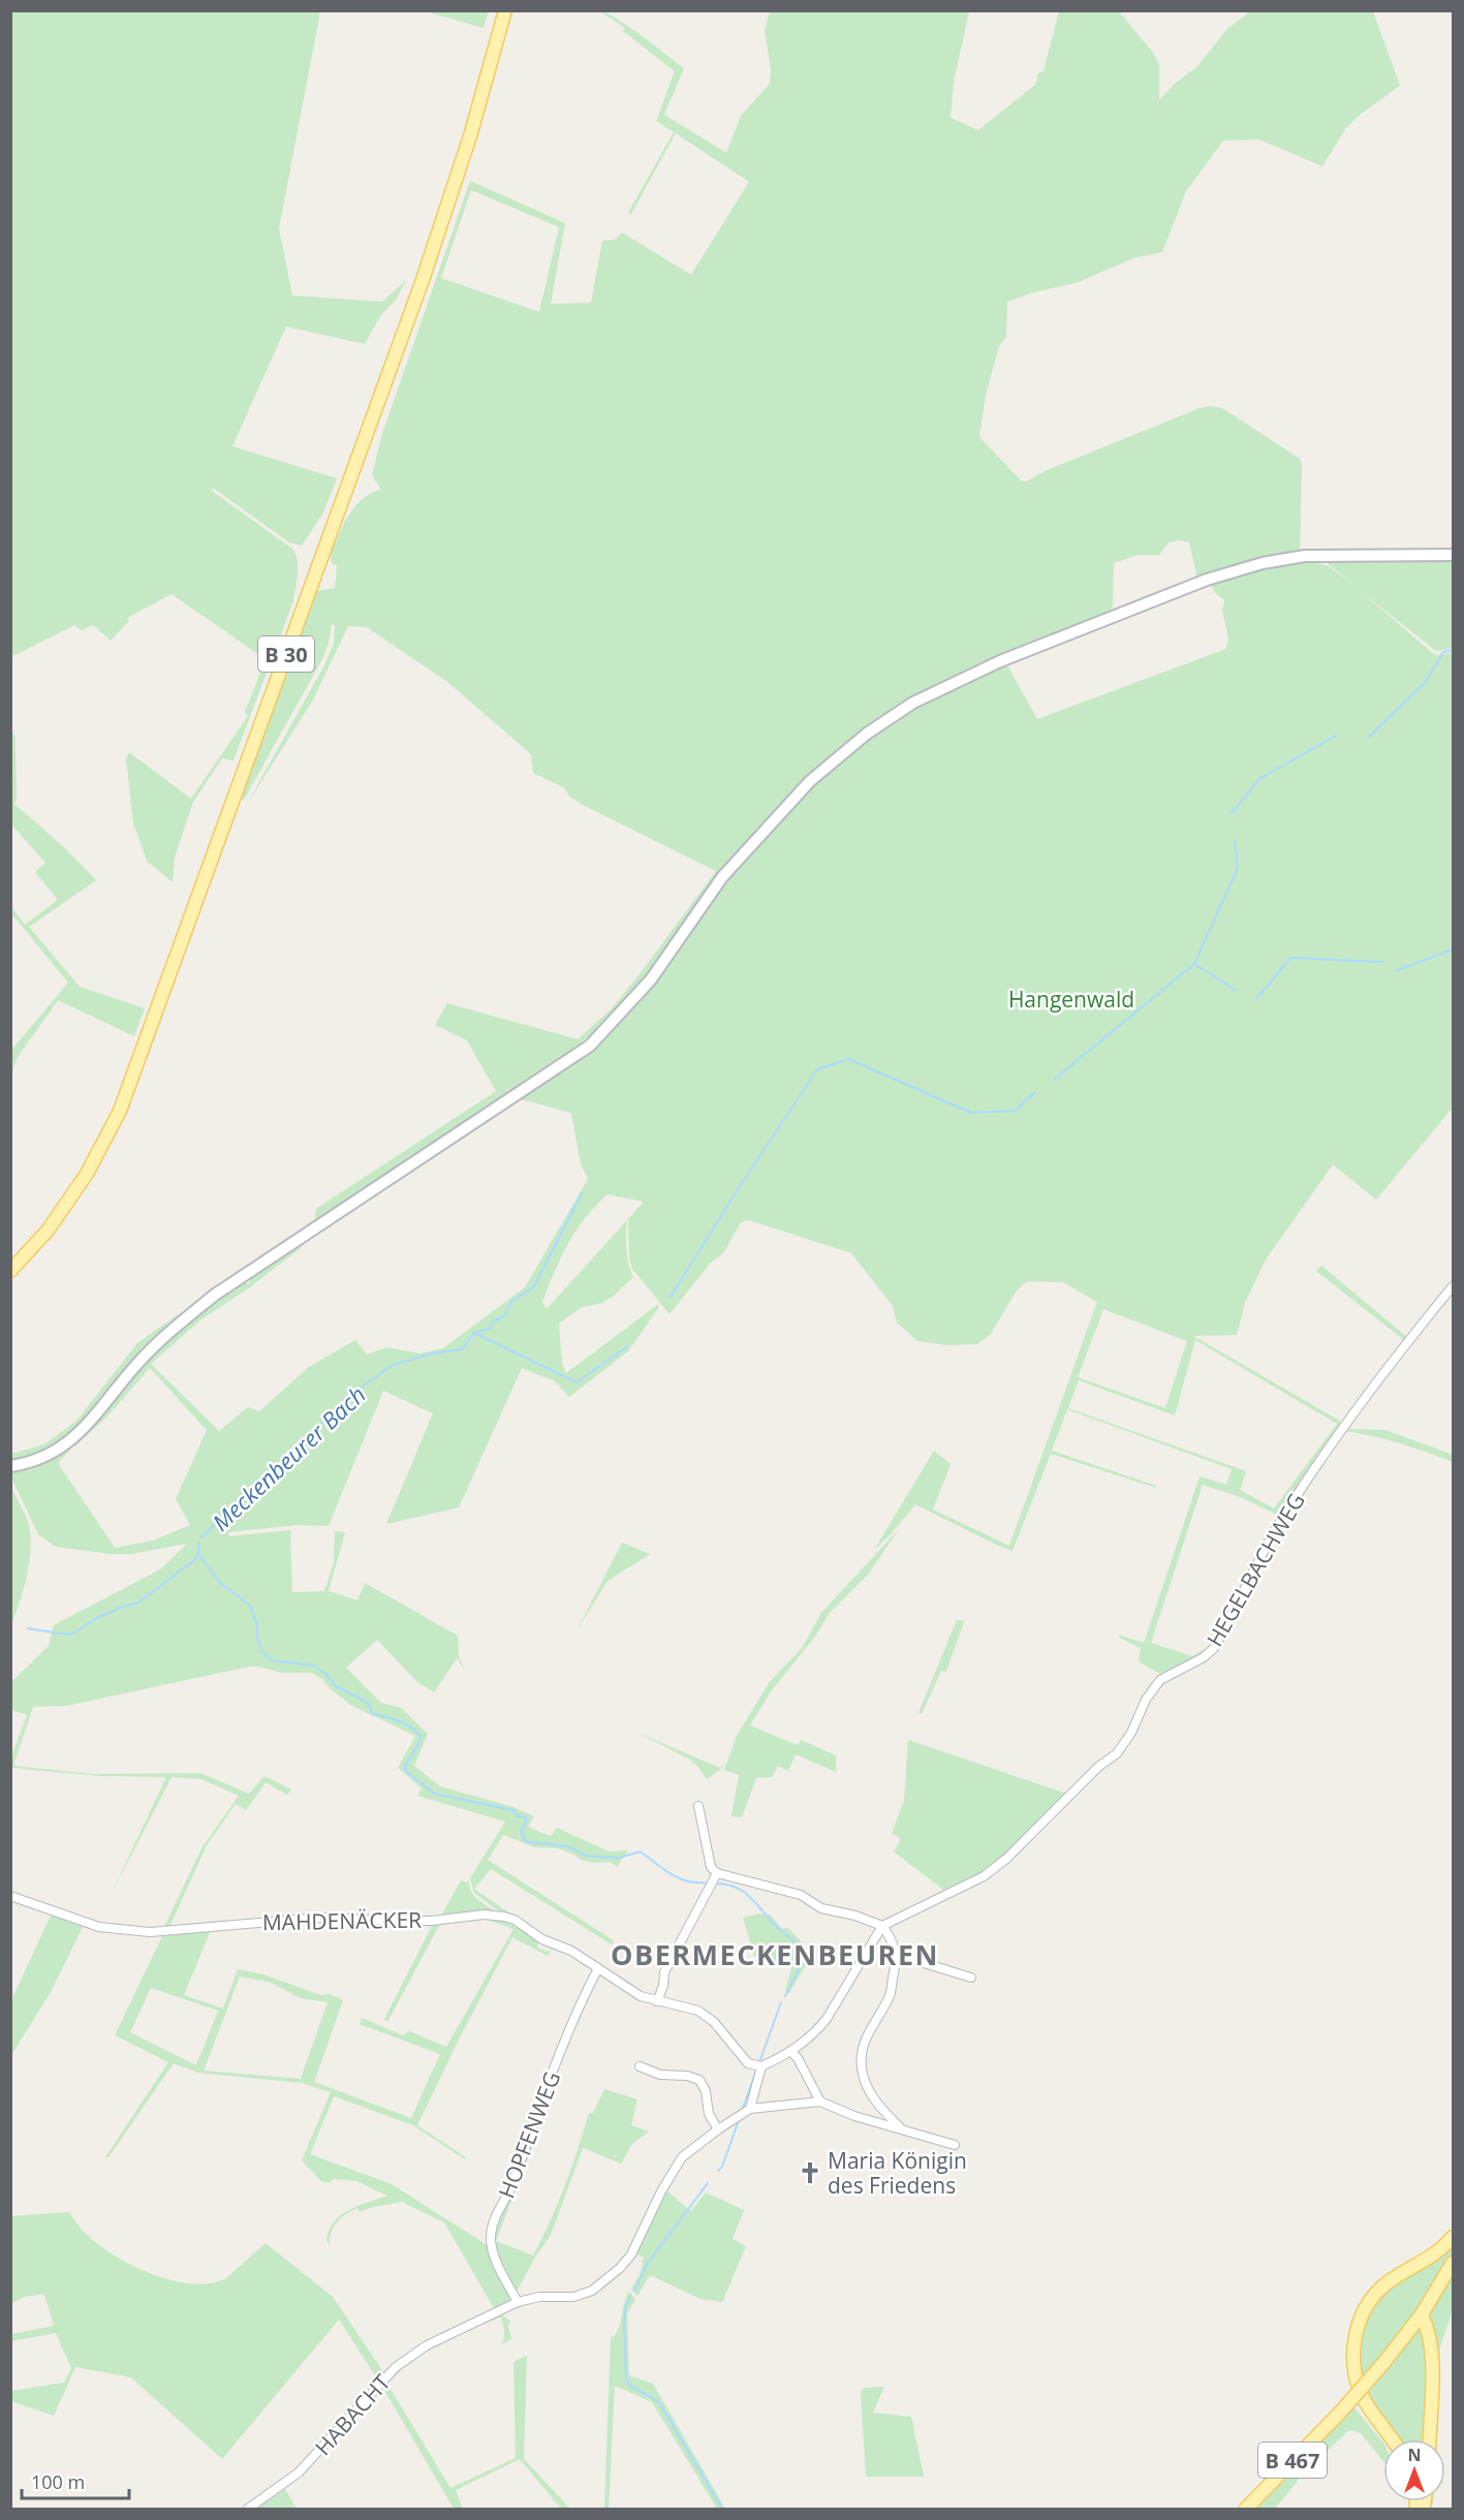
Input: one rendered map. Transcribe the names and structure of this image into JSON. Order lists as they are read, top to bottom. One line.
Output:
{"streets":{"main road":["B 30","B 467"],"street":["HEGELBACHWEG","MAHDENÄCKER","HOPFENWEG","HABACHT"]},"crossings":[["MAHDENÄCKER","HOPFENWEG"],["HOPFENWEG","HABACHT"]],"districts":["OBERMECKENBEUREN"],"water":["Meckenbeurer Bach"],"parks":["Hangenwald"],"places":{"church":["Maria Königin des Friedens"]},"scale_bar":"100 m","north":"top"}
